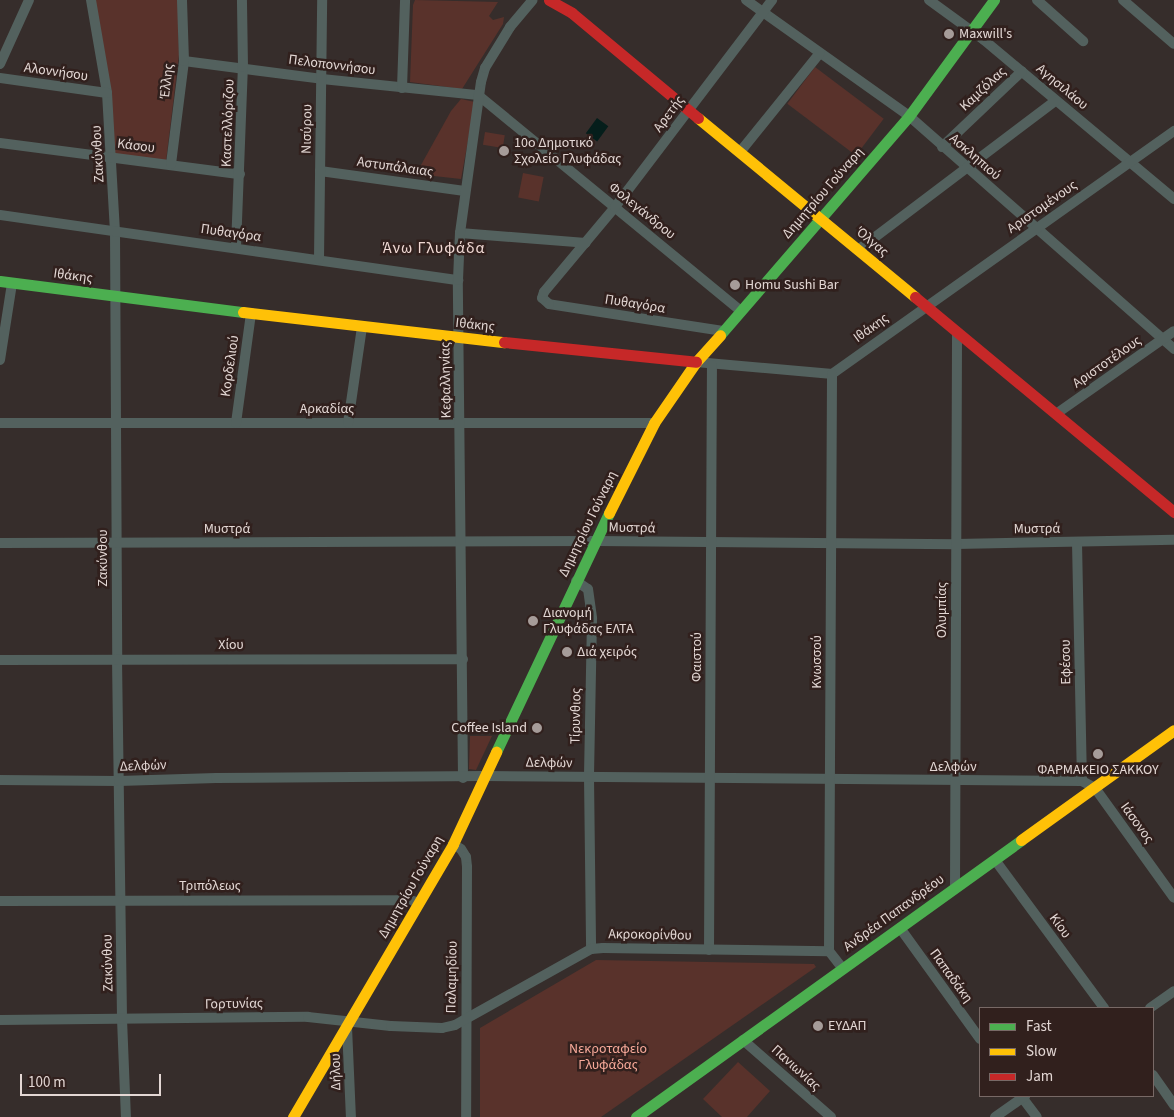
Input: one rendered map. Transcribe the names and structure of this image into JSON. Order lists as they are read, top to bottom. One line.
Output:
{"streets":{"main road":["Δημητρίου Γούναρη","Όλγας","Ιθάκης","Ανδρέα Παπανδρέου"],"street":["Πελοποννήσου","Αλοννήσου","Έλλης","Αγησιλάου","Καμζόλας","Αρετής","Καστελλόριζου","Νισύρου","Κάσου","Ζακύνθου","Ασκληπιού","Αστυπάλαιας","Αριστομένους","Φολεγάνδρου","Πυθαγόρα","Αριστοτέλους","Κορδελιού","Κεφαλληνίας","Αρκαδίας","Μυστρά","Ολυμπίας","Χίου","Φαιστού","Κνωσσού","Εφέσου","Τίρυνθιος","Δελφών","Ιάσονος","Τριπόλεως","Κίου","Ακροκορίνθου","Παπαδάκη","Παλαμηδίου","Γορτυνίας","Πανιωνίας","Δήλου"]},"crossings":[["Πελοποννήσου","Έλλης"],["Πελοποννήσου","Καστελλόριζου"],["Πελοποννήσου","Νισύρου"],["Πελοποννήσου","Φολεγάνδρου"],["Πελοποννήσου","Κεφαλληνίας"],["Αλοννήσου","Ζακύνθου"],["Έλλης","Κάσου"],["Αγησιλάου","Καμζόλας"],["Αγησιλάου","Δημητρίου Γούναρη"],["Αγησιλάου","Αριστομένους"],["Καμζόλας","Ασκληπιού"],["Αρετής","Ασκληπιού"],["Αρετής","Φολεγάνδρου"],["Αρετής","Πυθαγόρα"],["Αρετής","Όλγας"],["Καστελλόριζου","Κάσου"],["Καστελλόριζου","Πυθαγόρα"],["Νισύρου","Αστυπάλαιας"],["Νισύρου","Πυθαγόρα"],["Κάσου","Ζακύνθου"],["Ζακύνθου","Πυθαγόρα"],["Ζακύνθου","Ιθάκης"],["Ζακύνθου","Αρκαδίας"],["Ζακύνθου","Μυστρά"],["Ζακύνθου","Χίου"],["Ζακύνθου","Δελφών"],["Ζακύνθου","Τριπόλεως"],["Ζακύνθου","Γορτυνίας"],["Ασκληπιού","Δημητρίου Γούναρη"],["Ασκληπιού","Αριστομένους"],["Ασκληπιού","Αριστοτέλους"],["Αστυπάλαιας","Κεφαλληνίας"],["Δημητρίου Γούναρη","Φολεγάνδρου"],["Δημητρίου Γούναρη","Πυθαγόρα"],["Δημητρίου Γούναρη","Όλγας"],["Δημητρίου Γούναρη","Ιθάκης"],["Δημητρίου Γούναρη","Αρκαδίας"],["Δημητρίου Γούναρη","Μυστρά"],["Δημητρίου Γούναρη","Τίρυνθιος"],["Δημητρίου Γούναρη","Δελφών"],["Δημητρίου Γούναρη","Τριπόλεως"],["Δημητρίου Γούναρη","Παλαμηδίου"],["Δημητρίου Γούναρη","Γορτυνίας"],["Δημητρίου Γούναρη","Δήλου"],["Αριστομένους","Όλγας"],["Αριστομένους","Ιθάκης"],["Φολεγάνδρου","Κεφαλληνίας"],["Πυθαγόρα","Κεφαλληνίας"],["Όλγας","Ιθάκης"],["Όλγας","Αριστοτέλους"],["Όλγας","Ολυμπίας"],["Ιθάκης","Κορδελιού"],["Ιθάκης","Κεφαλληνίας"],["Ιθάκης","Φαιστού"],["Ιθάκης","Κνωσσού"],["Κορδελιού","Αρκαδίας"],["Κεφαλληνίας","Αρκαδίας"],["Κεφαλληνίας","Μυστρά"],["Κεφαλληνίας","Χίου"],["Κεφαλληνίας","Δελφών"],["Μυστρά","Ολυμπίας"],["Μυστρά","Φαιστού"],["Μυστρά","Κνωσσού"],["Μυστρά","Εφέσου"],["Ολυμπίας","Δελφών"],["Ολυμπίας","Ανδρέα Παπανδρέου"],["Φαιστού","Δελφών"],["Φαιστού","Ακροκορίνθου"],["Κνωσσού","Δελφών"],["Κνωσσού","Ακροκορίνθου"],["Εφέσου","Δελφών"],["Τίρυνθιος","Δελφών"],["Τίρυνθιος","Ακροκορίνθου"],["Δελφών","Ιάσονος"],["Δελφών","Ανδρέα Παπανδρέου"],["Ιάσονος","Ανδρέα Παπανδρέου"],["Ανδρέα Παπανδρέου","Κίου"],["Ανδρέα Παπανδρέου","Παπαδάκη"],["Ανδρέα Παπανδρέου","Πανιωνίας"],["Ακροκορίνθου","Παλαμηδίου"],["Ακροκορίνθου","Γορτυνίας"],["Παλαμηδίου","Γορτυνίας"],["Γορτυνίας","Δήλου"]],"districts":["Άνω Γλυφάδα"],"parks":["Νεκροταφείο Γλυφάδας"],"places":["Maxwill's","10o Δημοτικό Σχολείο Γλυφάδας","Homu Sushi Bar","Διανομή Γλυφάδας ΕΛΤΑ","Διά χειρός","Coffee Island","ΦΑΡΜΑΚΕΙΟ ΣΑΚΚΟΥ","ΕΥΔΑΠ"],"legend":["Fast","Slow","Jam"],"scale_bar":"100 m"}
